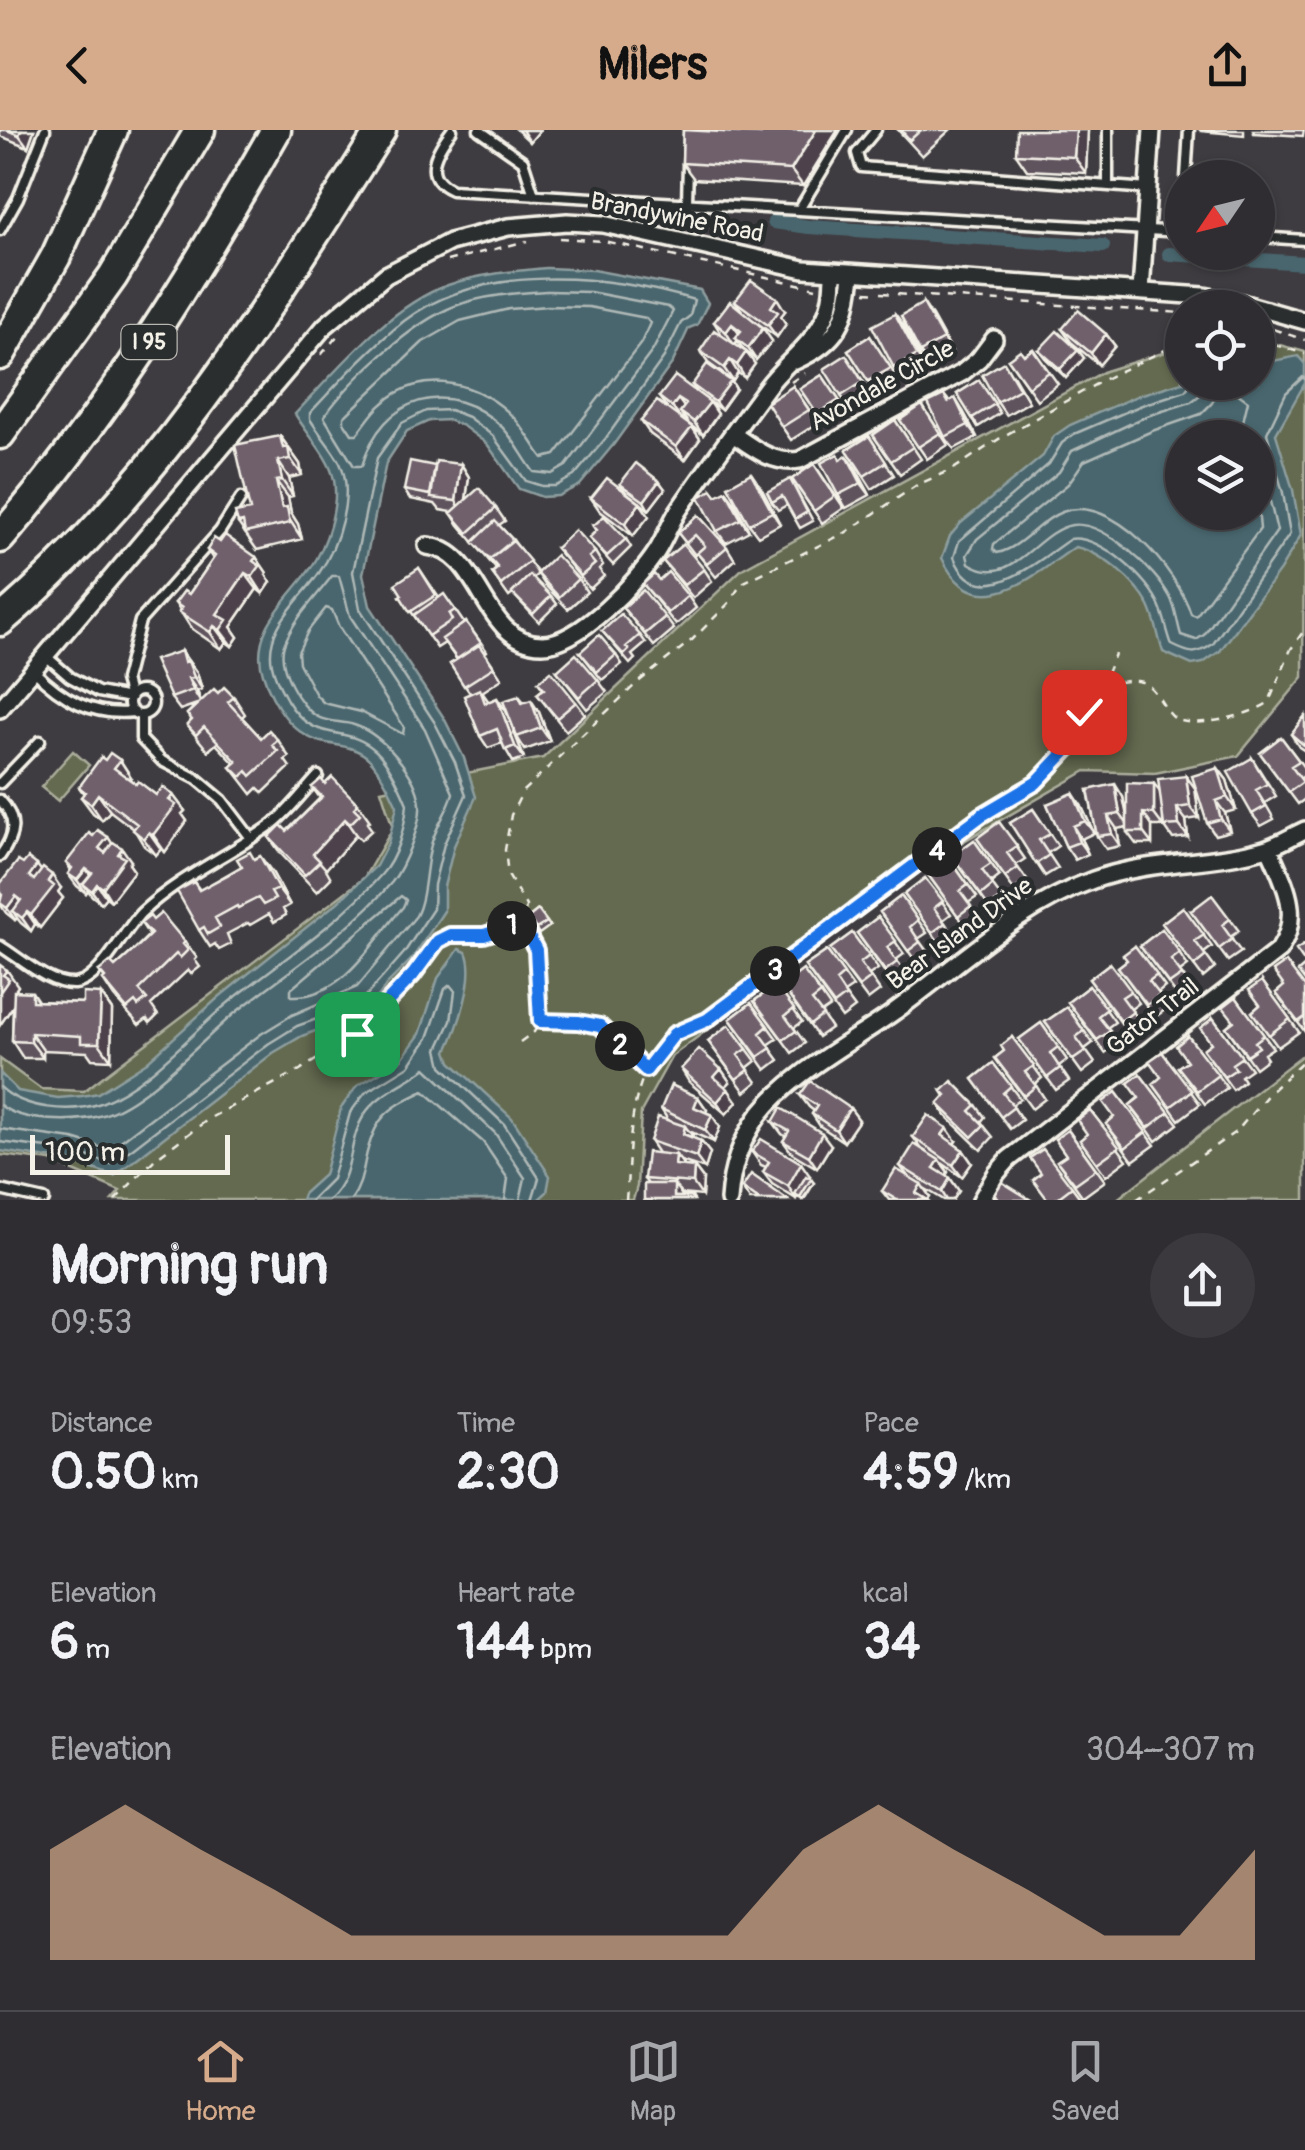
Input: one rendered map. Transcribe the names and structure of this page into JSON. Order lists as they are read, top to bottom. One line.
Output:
{"streets":{"highway":["I 95"],"street":["Brandywine Road","Avondale Circle","Bear Island Drive","Gator Trail"]},"crossings":[["Bear Island Drive","Gator Trail"]],"scale_bar":"100 m","north":"bottom left","page":{"header":"Milers","pins":["4","1","3","2"],"scale":"100 m","heading":["Morning run","09:53"],"stats":[["Distance","0.50 km"],["Time","2:30"],["Pace","4:59 /km"],["Elevation","6 m"],["Heart rate","144 bpm"],["kcal","34"]],"chart":["Elevation","304–307 m"],"tabs":["Home","Map","Saved"]}}
